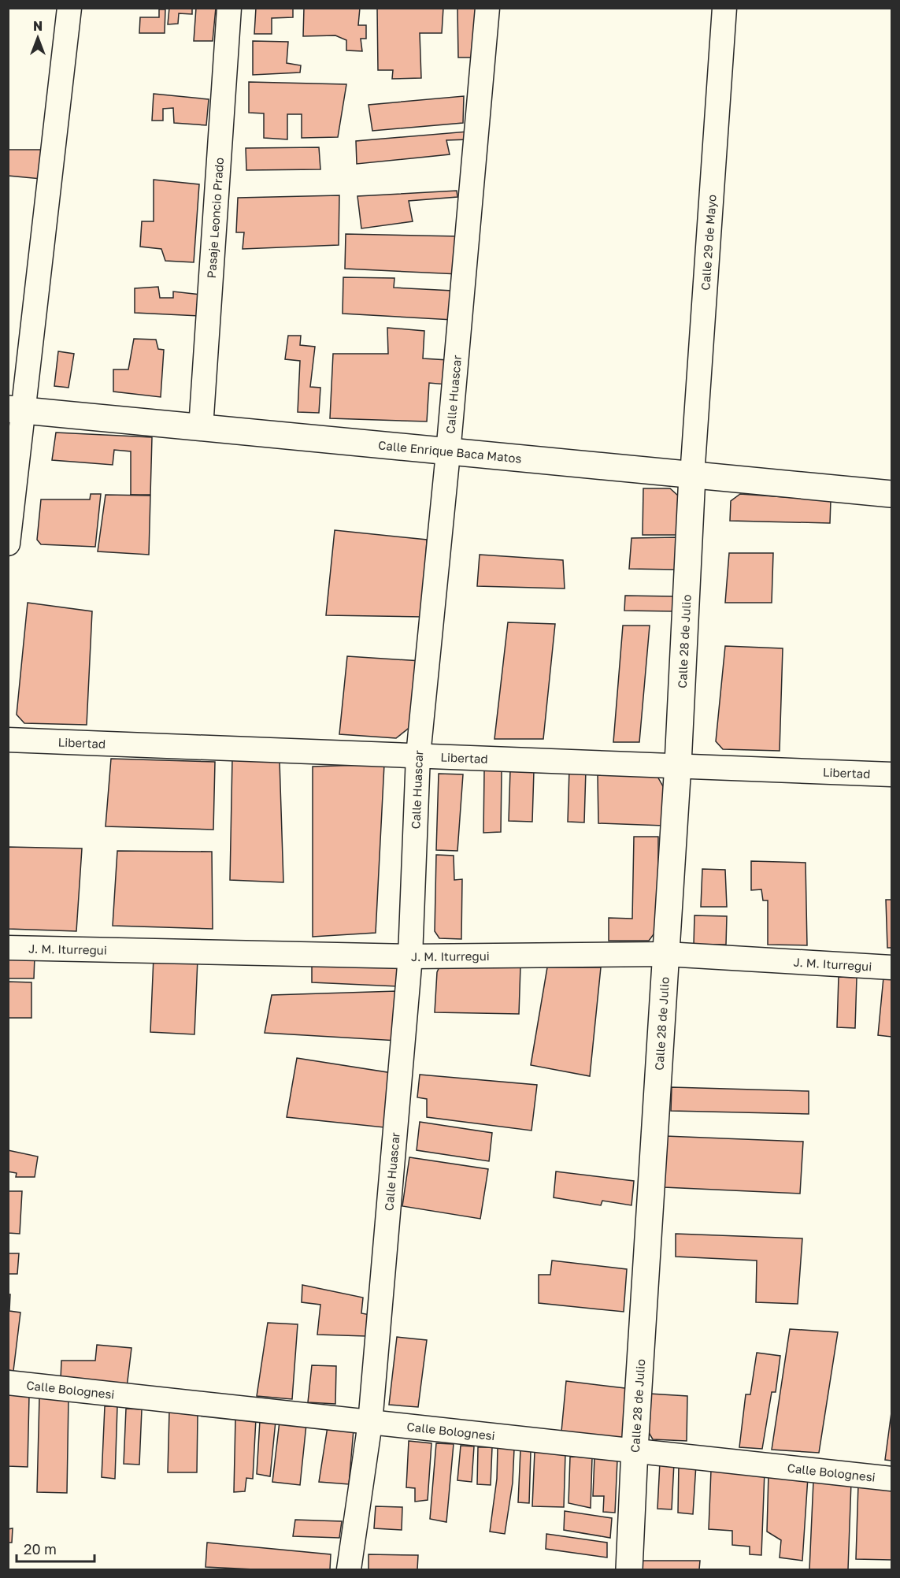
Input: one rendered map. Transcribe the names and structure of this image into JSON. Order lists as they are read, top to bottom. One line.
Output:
{"streets":{"street":["Pasaje Leoncio Prado","Calle 29 de Mayo","Calle Huascar","Calle Enrique Baca Matos","Calle 28 de Julio","Libertad","J. M. Iturregui","Calle Bolognesi"]},"crossings":[["Pasaje Leoncio Prado","Calle Enrique Baca Matos"],["Calle 29 de Mayo","Calle Enrique Baca Matos"],["Calle 29 de Mayo","Calle 28 de Julio"],["Calle Huascar","Calle Enrique Baca Matos"],["Calle Huascar","Libertad"],["Calle Huascar","J. M. Iturregui"],["Calle Huascar","Calle Bolognesi"],["Calle Enrique Baca Matos","Calle 28 de Julio"],["Calle 28 de Julio","Libertad"],["Calle 28 de Julio","J. M. Iturregui"],["Calle 28 de Julio","Calle Bolognesi"]],"scale_bar":"20 m","north":"top"}
